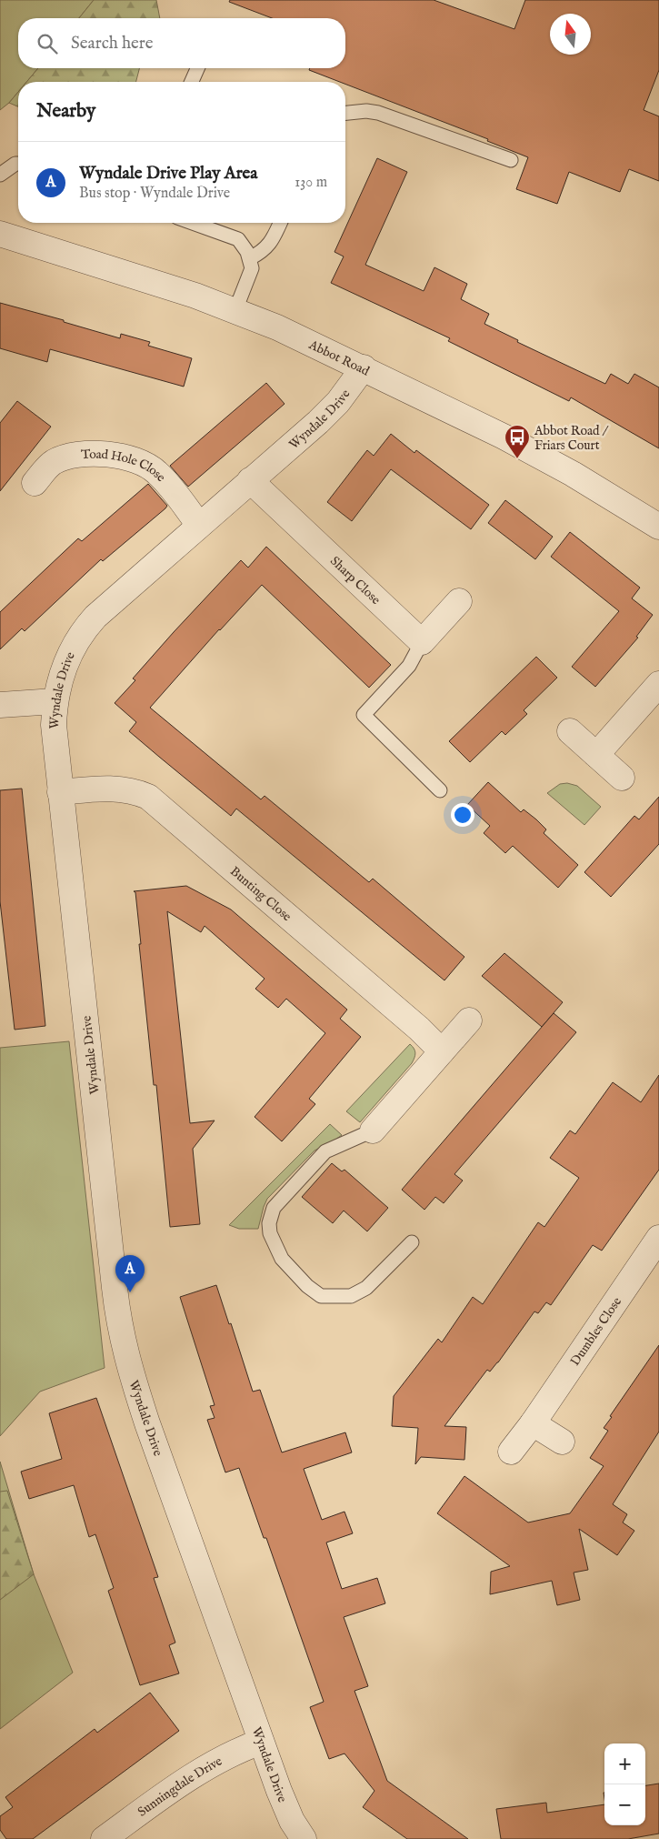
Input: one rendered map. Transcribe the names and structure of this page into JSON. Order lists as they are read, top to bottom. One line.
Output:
{"streets":{"street":["Abbot Road","Wyndale Drive","Toad Hole Close","Sharp Close","Bunting Close","Dumbles Close","Sunningdale Drive"]},"crossings":[["Abbot Road","Wyndale Drive"],["Wyndale Drive","Toad Hole Close"],["Wyndale Drive","Sharp Close"],["Wyndale Drive","Bunting Close"],["Wyndale Drive","Sunningdale Drive"]],"places":{"bus stop":["Abbot Road / Friars Court"]},"north":"top","page":{"search":"Search here","heading":"Nearby","list":[{"mark":"A","name":"Wyndale Drive Play Area","note":"Bus stop · Wyndale Drive","value":"130 m"}],"pins":"A","map_buttons":["+","−"]}}
